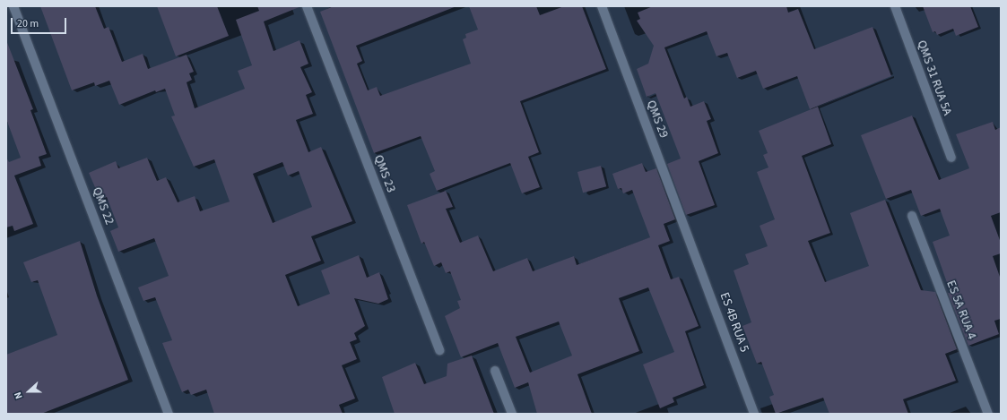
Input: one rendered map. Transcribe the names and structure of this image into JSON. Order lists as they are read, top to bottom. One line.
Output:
{"streets":{"street":["QMS 31 RUA 5A","QMS 29","QMS 23","QMS 22","ES 5A RUA 4","ES 4B RUA 5"]},"crossings":[["QMS 29","ES 4B RUA 5"]],"scale_bar":"20 m","north":"left"}
